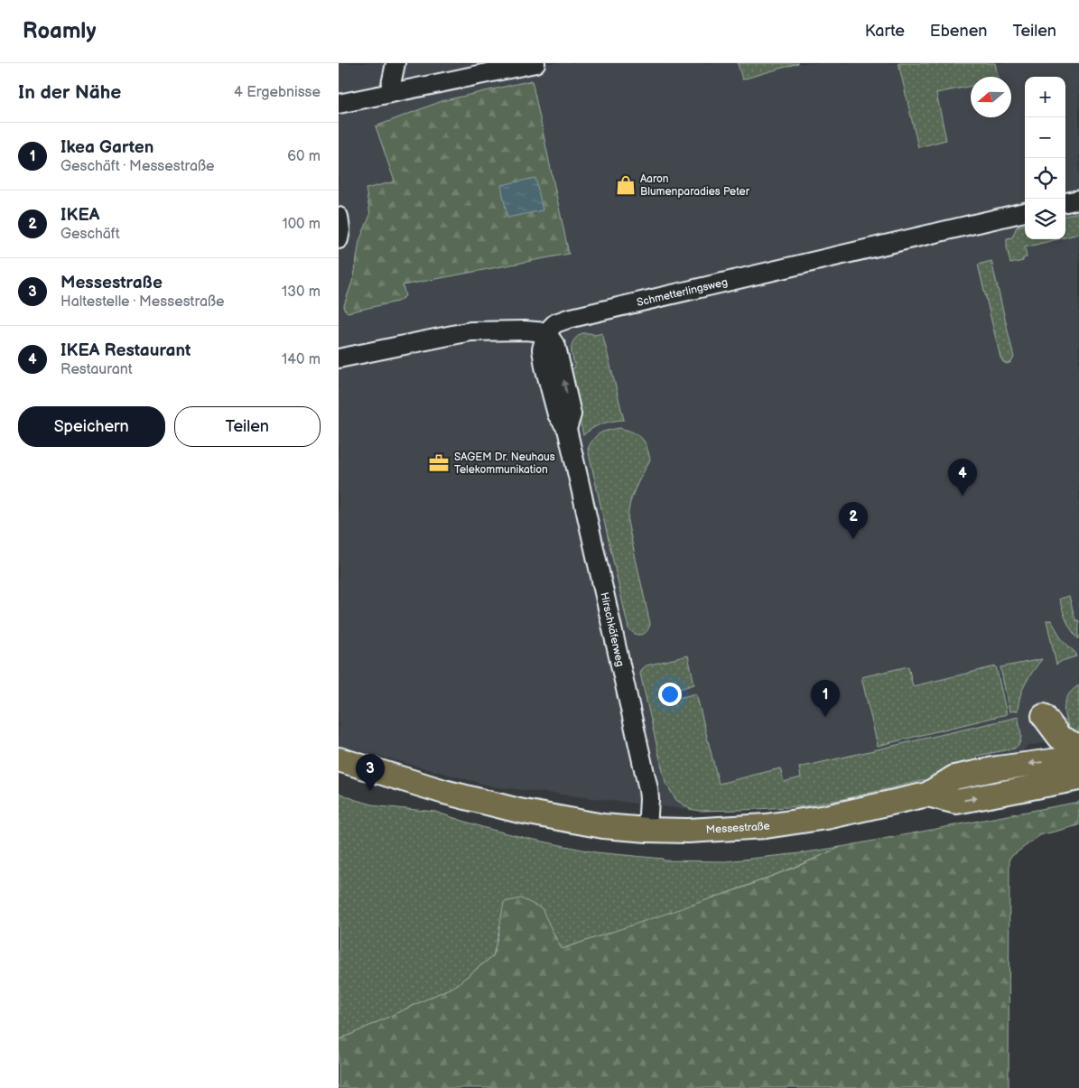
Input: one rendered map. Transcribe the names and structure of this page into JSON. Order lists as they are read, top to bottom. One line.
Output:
{"streets":{"main road":["Messestraße"],"street":["Schmetterlingsweg","Hirschkäferweg"]},"crossings":[["Schmetterlingsweg","Hirschkäferweg"],["Hirschkäferweg","Messestraße"]],"places":{"shop":["Aaron Blumenparadies Peter"],"office":["SAGEM Dr. Neuhaus Telekommunikation"]},"north":"left","page":{"header":"Roamly","nav":["Karte","Ebenen","Teilen"],"heading":["In der Nähe","4 Ergebnisse"],"map_buttons":["+","−"],"list":[{"mark":"1","name":"Ikea Garten","note":"Geschäft · Messestraße","value":"60 m"},{"mark":"2","name":"IKEA","note":"Geschäft","value":"100 m"},{"mark":"3","name":"Messestraße","note":"Haltestelle · Messestraße","value":"130 m"},{"mark":"4","name":"IKEA Restaurant","note":"Restaurant","value":"140 m"}],"buttons":["Speichern","Teilen"],"pins":["4","2","1","3"]}}
